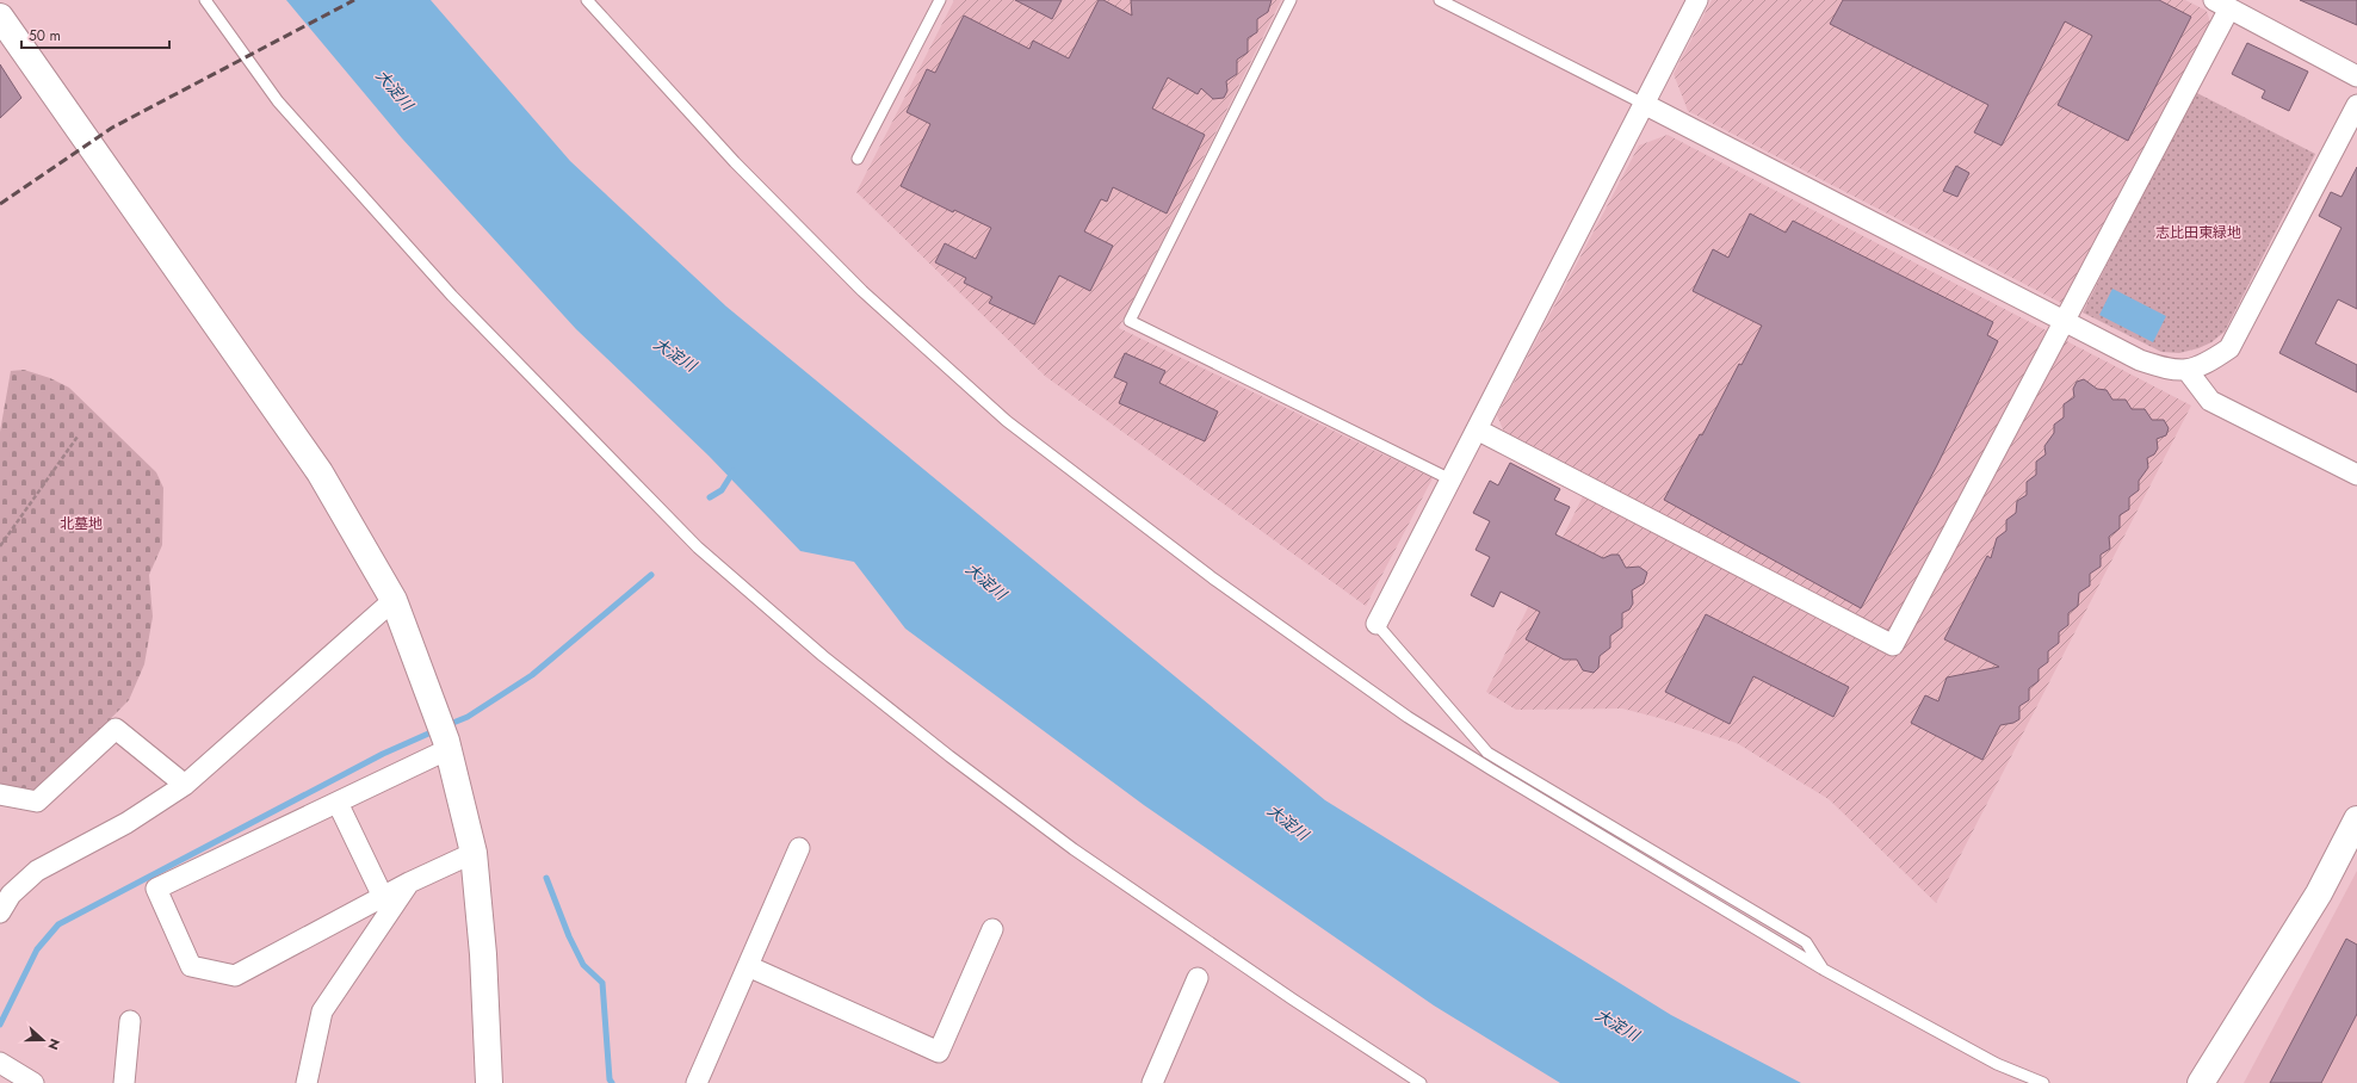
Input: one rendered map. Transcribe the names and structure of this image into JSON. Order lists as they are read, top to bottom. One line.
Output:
{"water":["大淀川"],"parks":["志比田東緑地","北墓地"],"scale_bar":"50 m","north":"right"}
